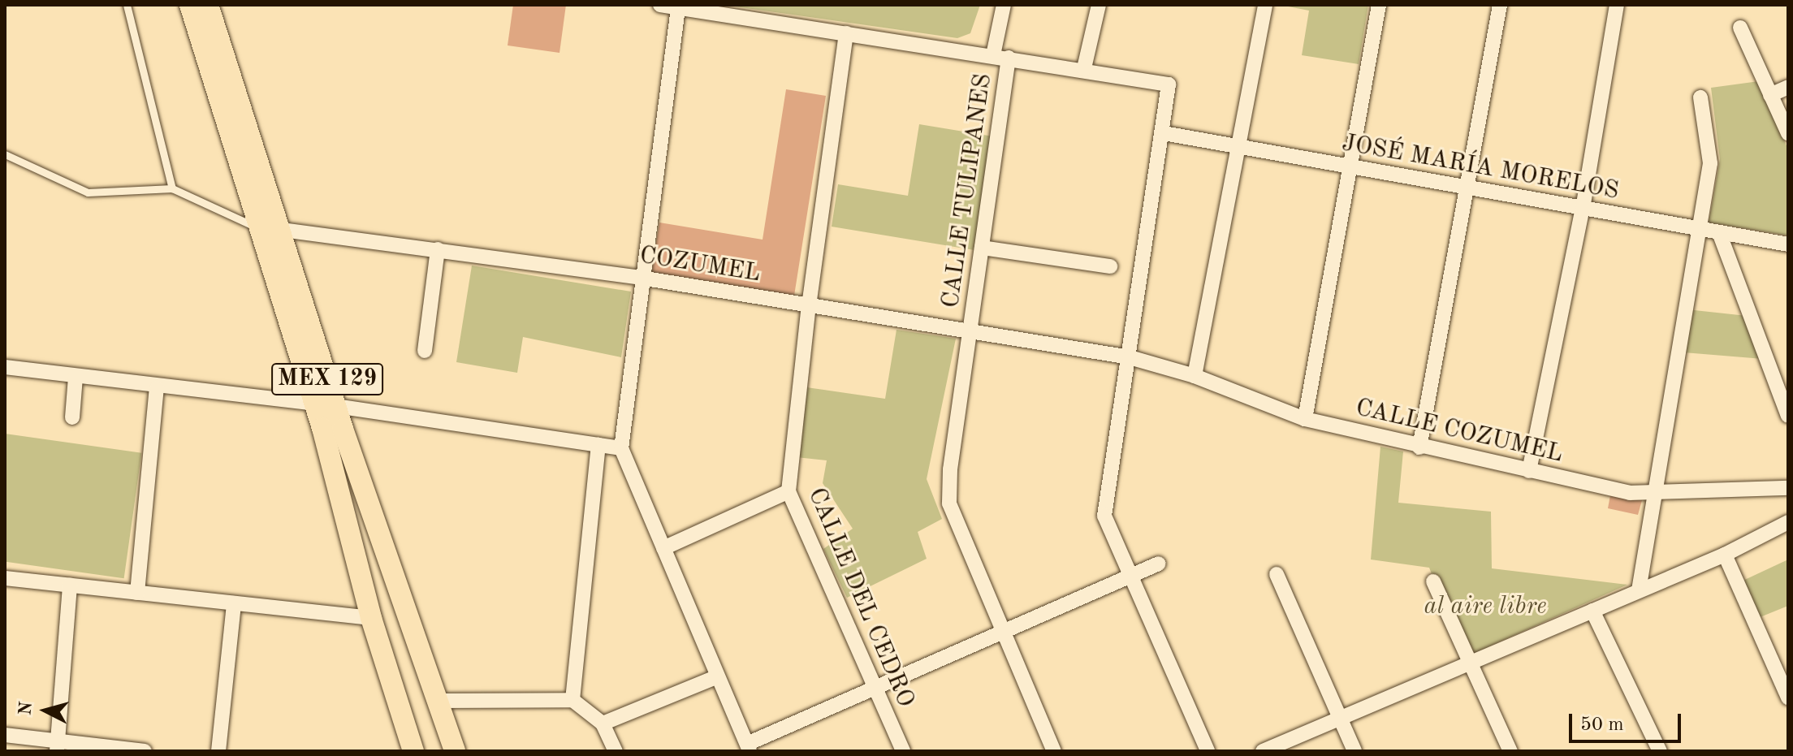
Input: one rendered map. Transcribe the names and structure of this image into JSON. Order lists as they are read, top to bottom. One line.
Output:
{"streets":{"main road":["MEX 129"],"street":["JOSÉ MARÍA MORELOS","CALLE TULIPANES","COZUMEL","CALLE COZUMEL","CALLE DEL CEDRO"]},"crossings":[["CALLE TULIPANES","COZUMEL"],["COZUMEL","MEX 129"],["COZUMEL","CALLE COZUMEL"],["COZUMEL","CALLE DEL CEDRO"]],"parks":["al aire libre"],"scale_bar":"50 m","north":"left"}
